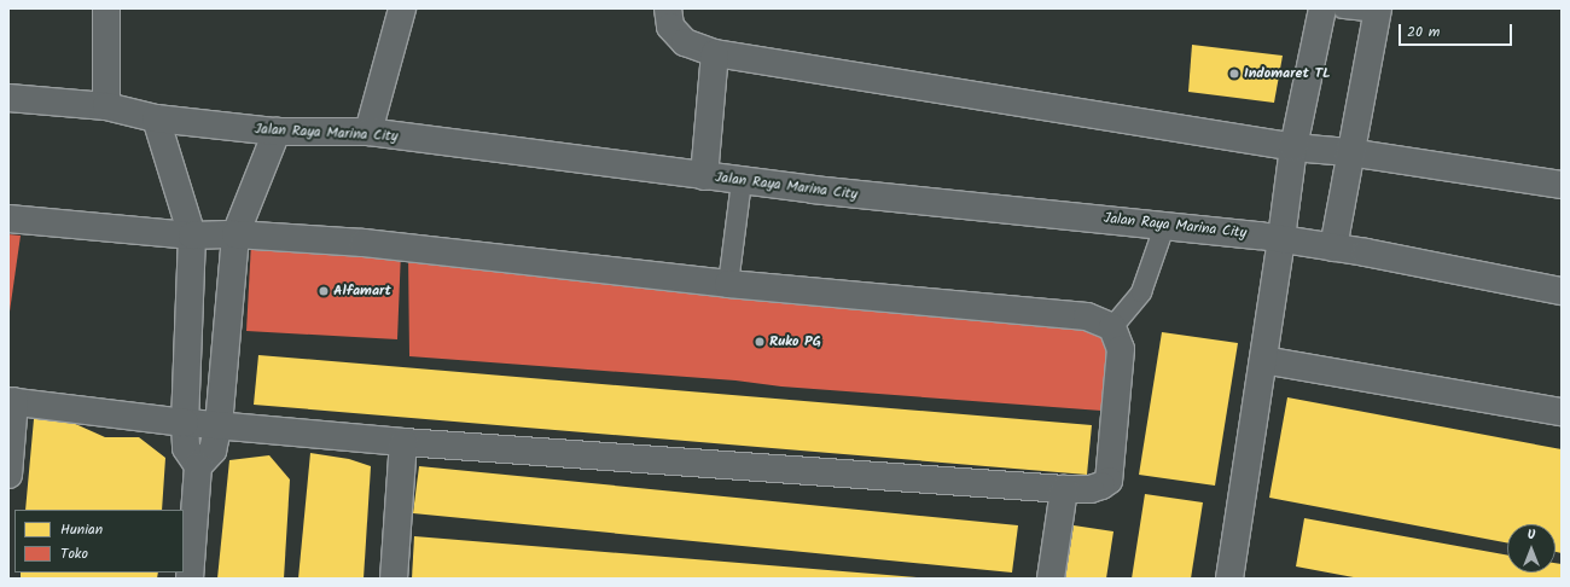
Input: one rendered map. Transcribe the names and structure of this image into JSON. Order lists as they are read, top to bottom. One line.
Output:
{"streets":{"street":["Jalan Raya Marina City"]},"places":["Indomaret TL","Alfamart","Ruko PG"],"legend":["Hunian","Toko"],"scale_bar":"20 m","north":"top"}
